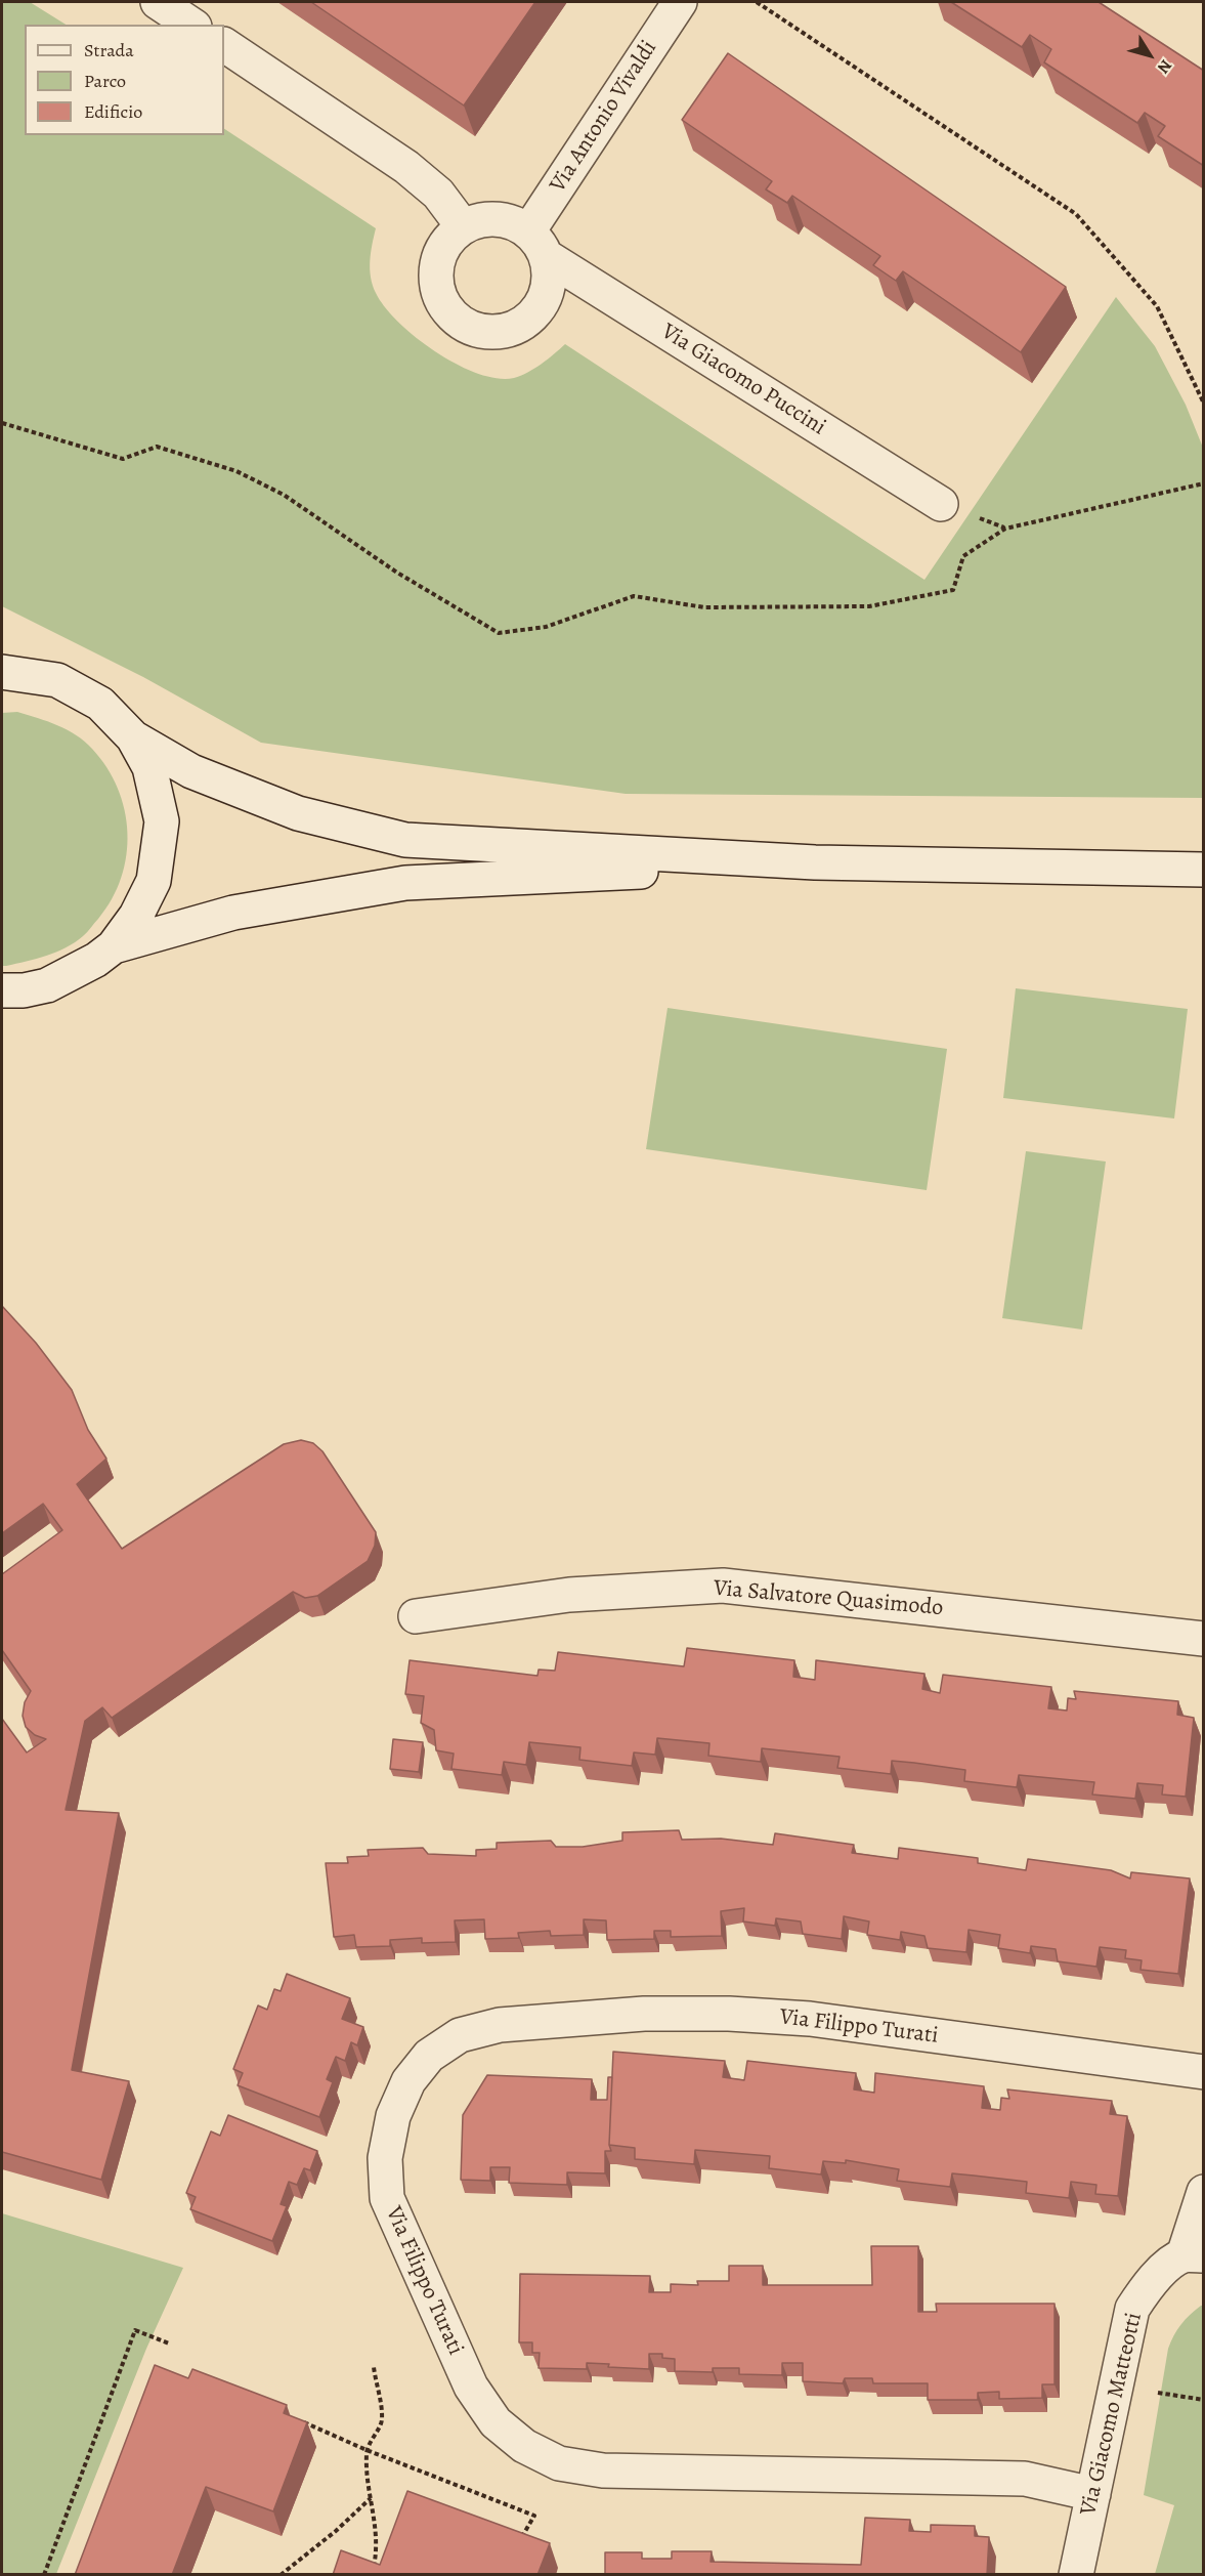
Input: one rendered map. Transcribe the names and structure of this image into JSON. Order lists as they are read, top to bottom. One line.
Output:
{"streets":{"street":["Via Antonio Vivaldi","Via Giacomo Puccini","Via Salvatore Quasimodo","Via Filippo Turati","Via Giacomo Matteotti"]},"crossings":[["Via Antonio Vivaldi","Via Giacomo Puccini"],["Via Filippo Turati","Via Giacomo Matteotti"]],"legend":["Strada","Parco","Edificio"],"north":"bottom right"}
